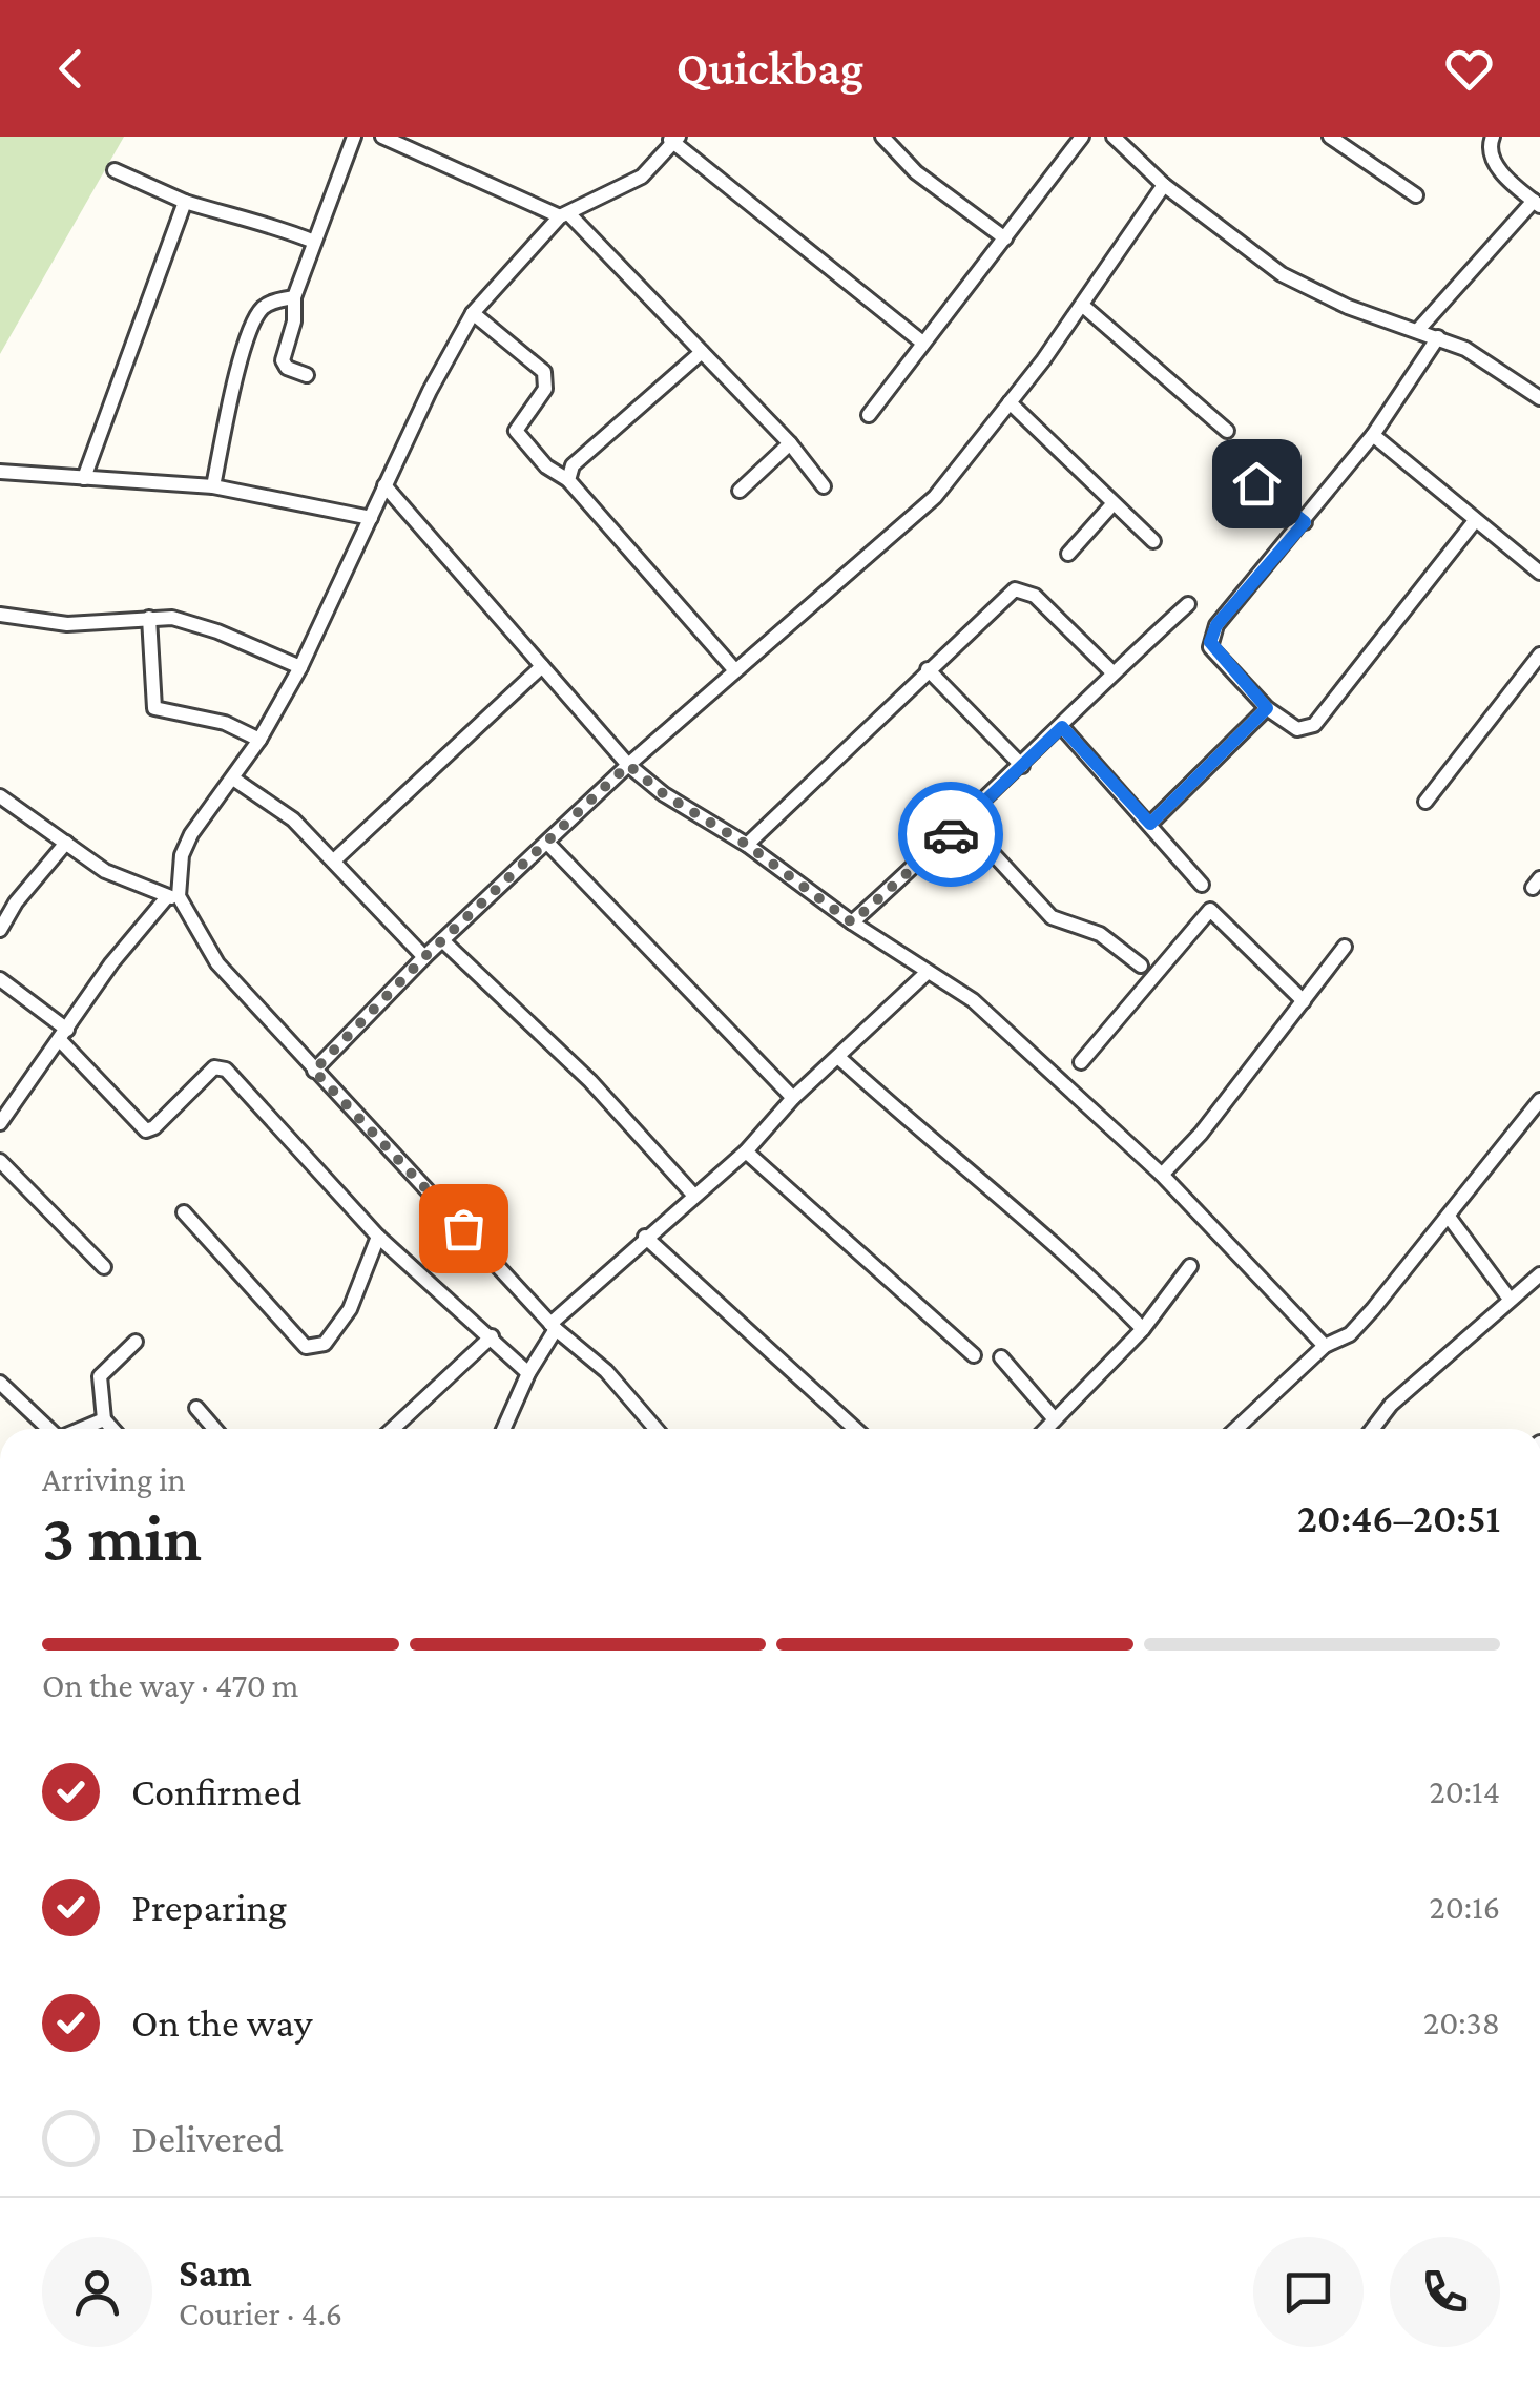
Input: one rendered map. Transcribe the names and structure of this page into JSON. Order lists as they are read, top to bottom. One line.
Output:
{"page":{"header":"Quickbag","heading":["3 min","Arriving in","20:46–20:51"],"panel":["Sam","Courier · 4.6"],"bar":"On the way · 470 m","list":[["Confirmed","20:14"],["Preparing","20:16"],["On the way","20:38"],"Delivered"]}}
